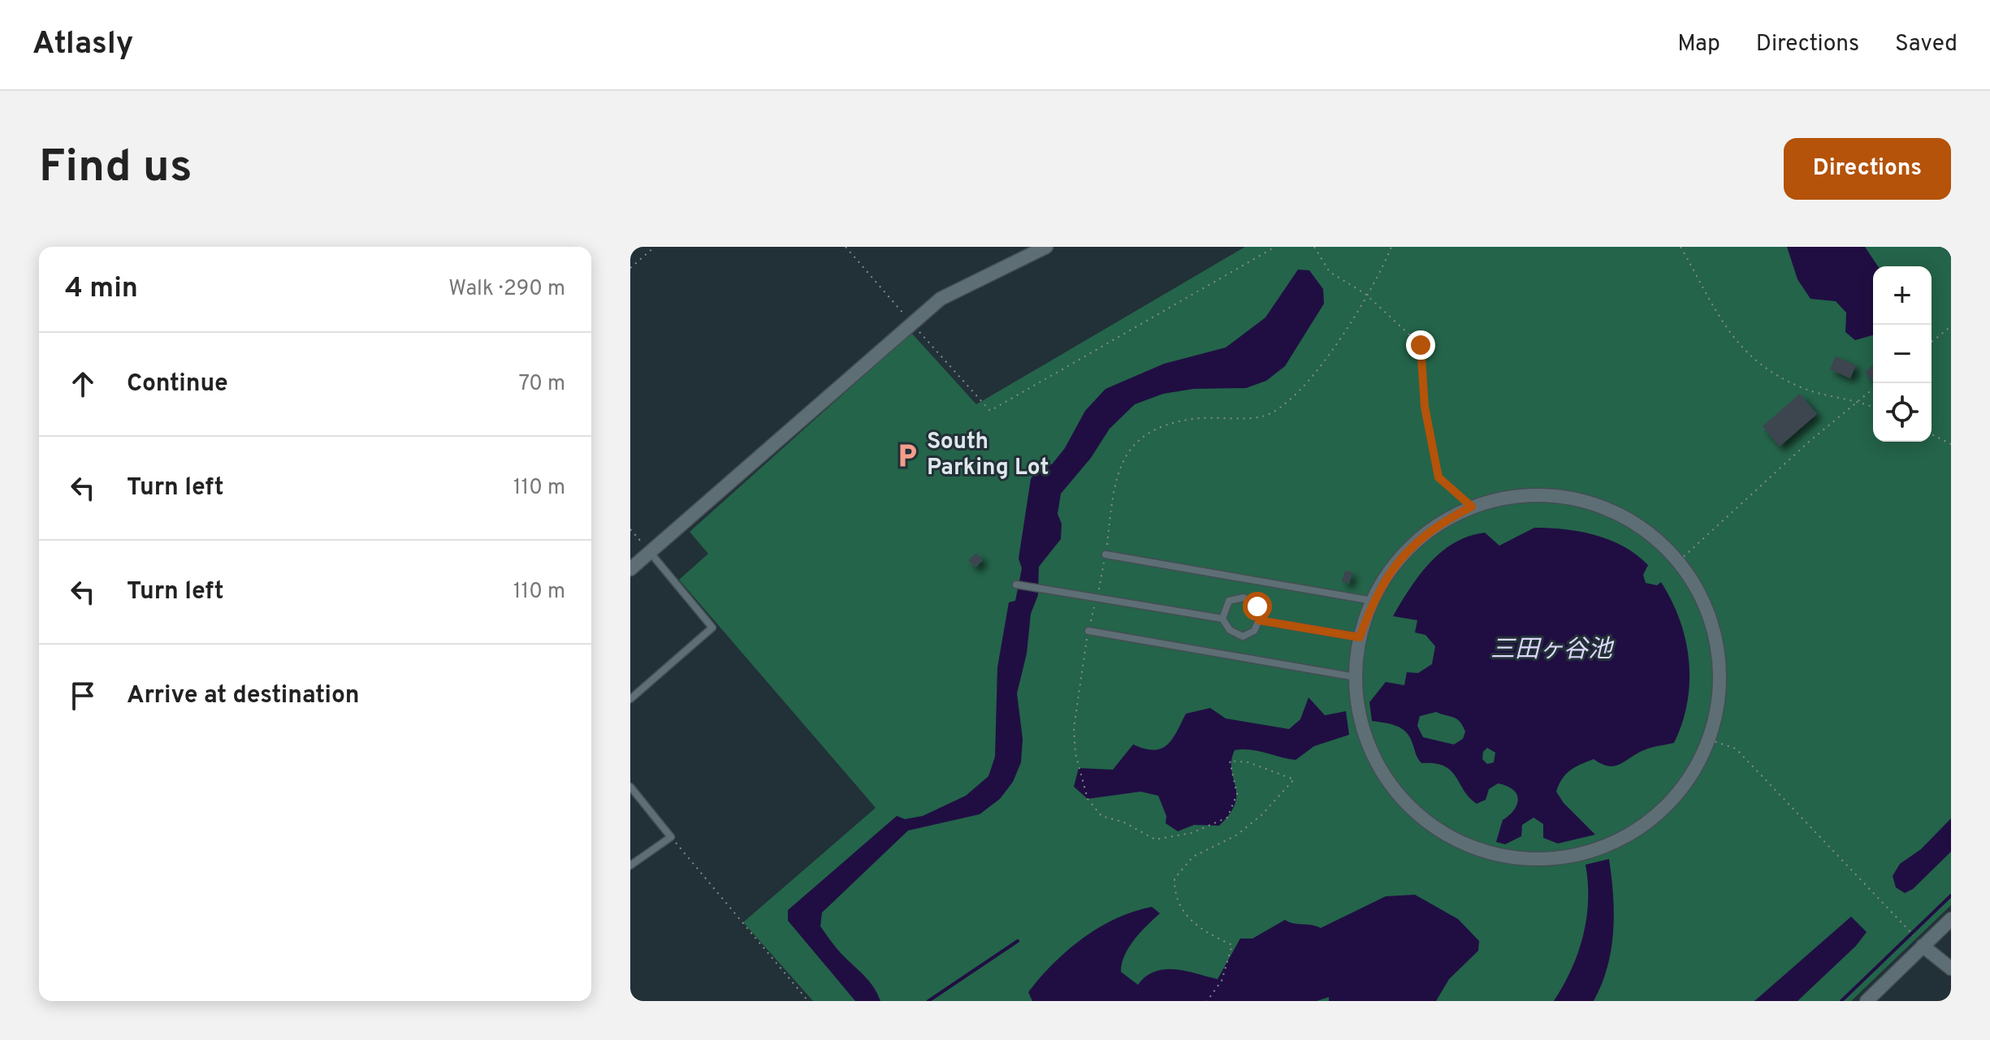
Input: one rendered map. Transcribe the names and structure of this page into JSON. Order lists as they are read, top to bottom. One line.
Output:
{"water":["三田ヶ谷池"],"places":{"parking":["South Parking Lot"]},"page":{"header":"Atlasly","nav":["Map","Directions","Saved"],"buttons":"Directions","title":"Find us","heading":["4 min","Walk · 290 m"],"map_buttons":["+","−"],"list":[["Continue","70 m"],["Turn left","110 m"],["Turn left","110 m"],"Arrive at destination"]}}
